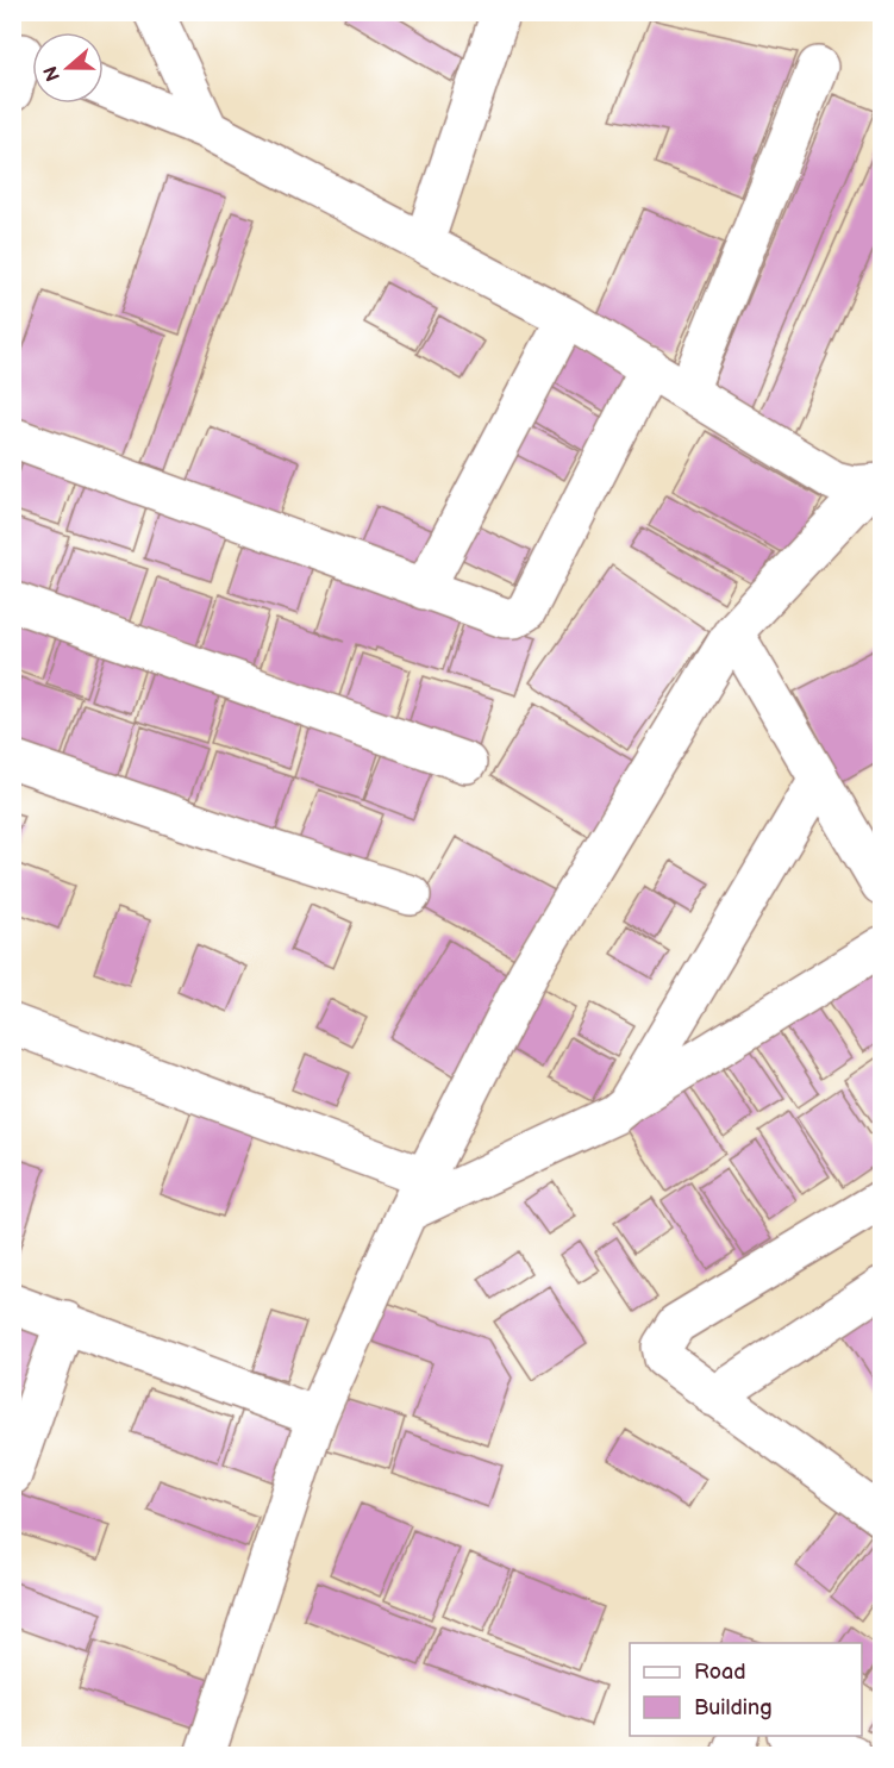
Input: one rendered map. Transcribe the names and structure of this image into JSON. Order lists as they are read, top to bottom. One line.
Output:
{"legend":["Road","Building"],"north":"left"}
